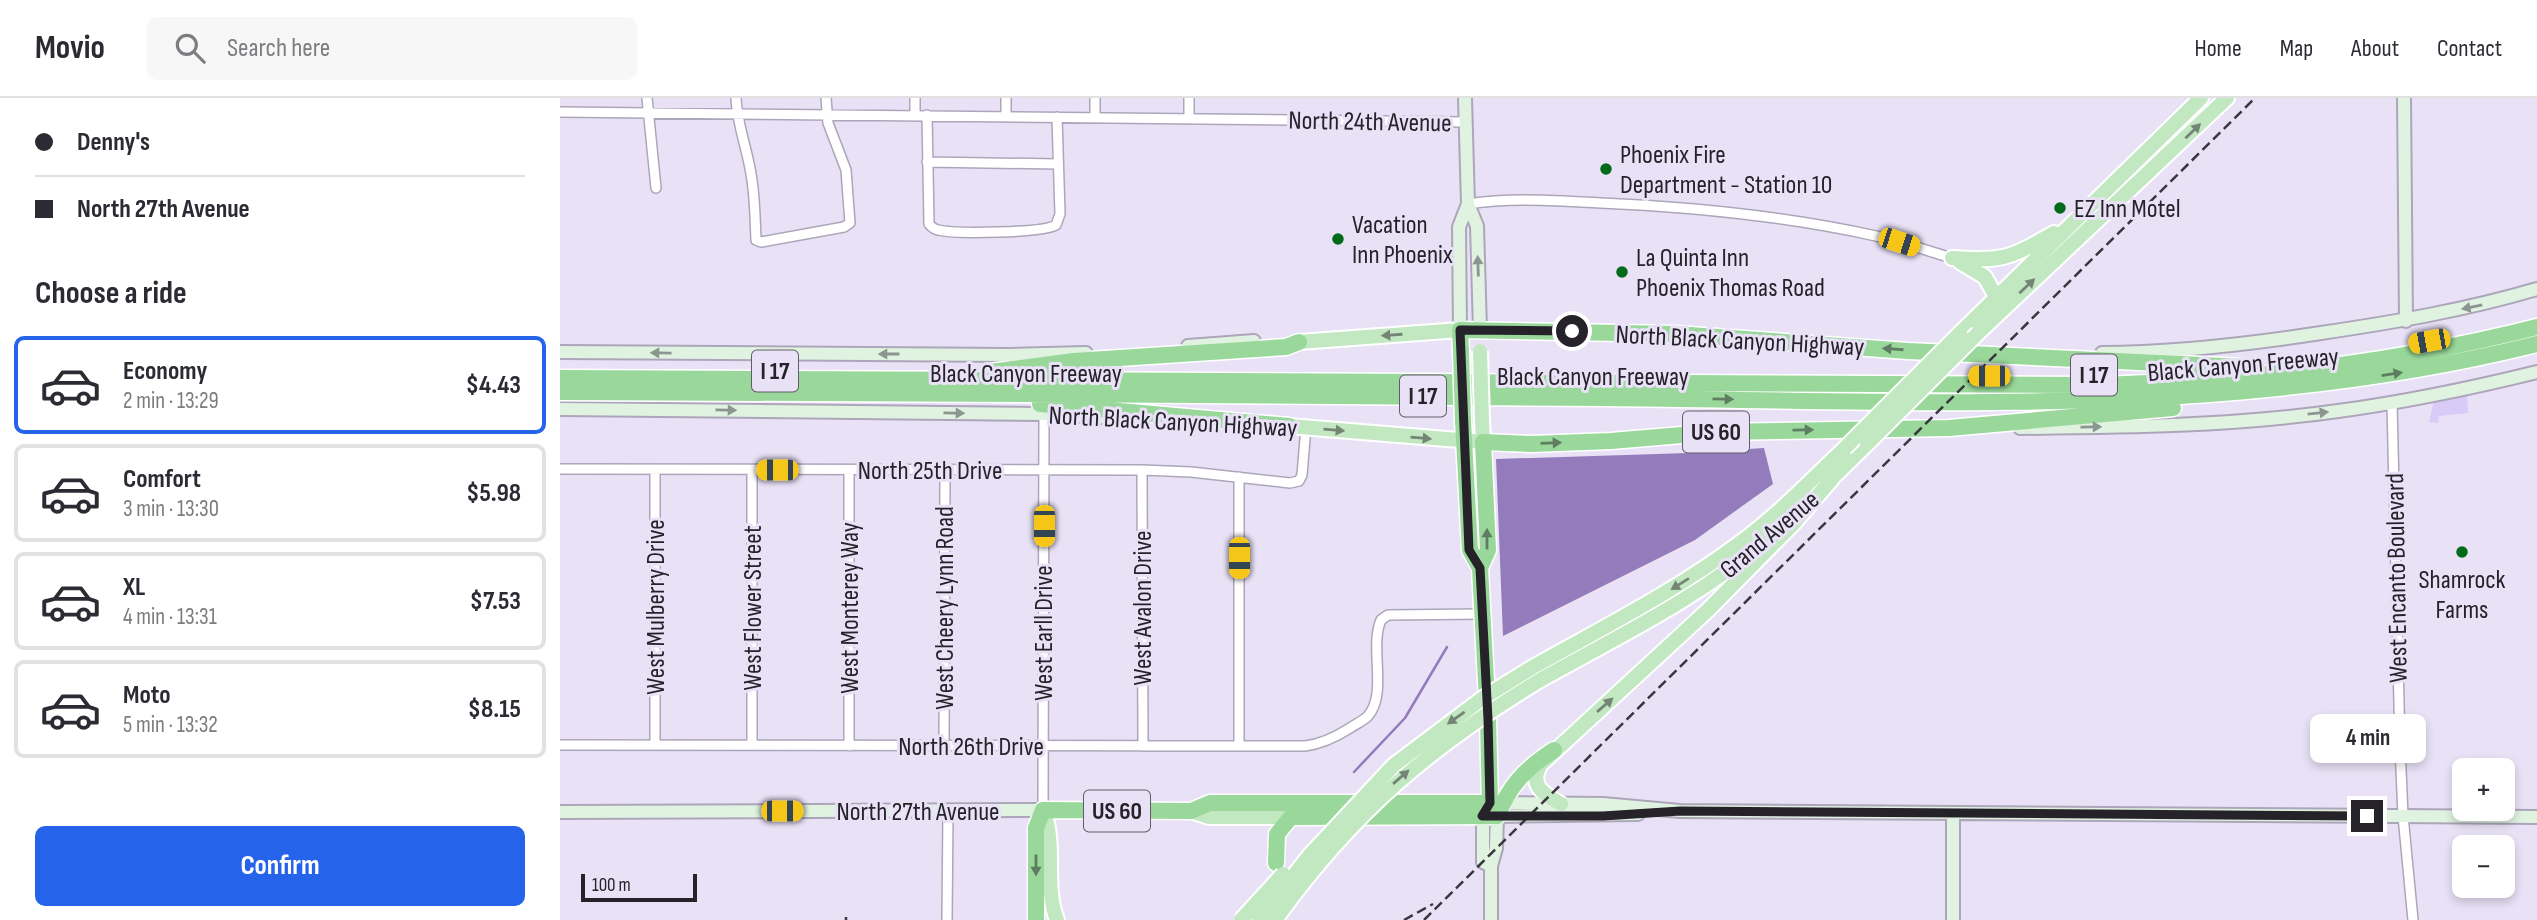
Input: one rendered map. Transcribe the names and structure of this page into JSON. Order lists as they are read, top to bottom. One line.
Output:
{"streets":{"highway":["North Black Canyon Highway","Black Canyon Freeway","I 17","US 60","North 27th Avenue"],"main road":["Grand Avenue"],"street":["North 24th Avenue","North 25th Drive","West Encanto Boulevard","West Mulberry Drive","West Flower Street","West Monterey Way","West Cheery Lynn Road","West Avalon Drive","West Earll Drive","North 26th Drive"]},"crossings":[["North Black Canyon Highway","North 25th Drive"],["North Black Canyon Highway","West Encanto Boulevard"],["North Black Canyon Highway","West Earll Drive"],["North 25th Drive","West Mulberry Drive"],["North 25th Drive","West Flower Street"],["North 25th Drive","West Monterey Way"],["North 25th Drive","West Cheery Lynn Road"],["North 25th Drive","West Avalon Drive"],["North 25th Drive","West Earll Drive"],["West Encanto Boulevard","North 27th Avenue"],["West Mulberry Drive","North 26th Drive"],["West Flower Street","North 26th Drive"],["West Monterey Way","North 26th Drive"],["West Cheery Lynn Road","North 26th Drive"],["West Avalon Drive","North 26th Drive"],["West Earll Drive","North 26th Drive"],["West Earll Drive","North 27th Avenue"]],"places":["Phoenix Fire Department - Station 10","EZ Inn Motel","Vacation Inn Phoenix","La Quinta Inn Phoenix Thomas Road","Shamrock Farms"],"scale_bar":"100 m","page":{"header":"Movio","search":"Search here","nav":["Home","Map","About","Contact"],"banner":["Denny's","North 27th Avenue"],"heading":"Choose a ride","list":[{"name":"Economy","note":"2 min · 13:29","value":"$4.43"},{"name":"Comfort","note":"3 min · 13:30","value":"$5.98"},{"name":"XL","note":"4 min · 13:31","value":"$7.53"},{"name":"Moto","note":"5 min · 13:32","value":"$8.15"}],"bubble":"4 min","map_buttons":["+","−"],"buttons":"Confirm","scale":"100 m"}}
